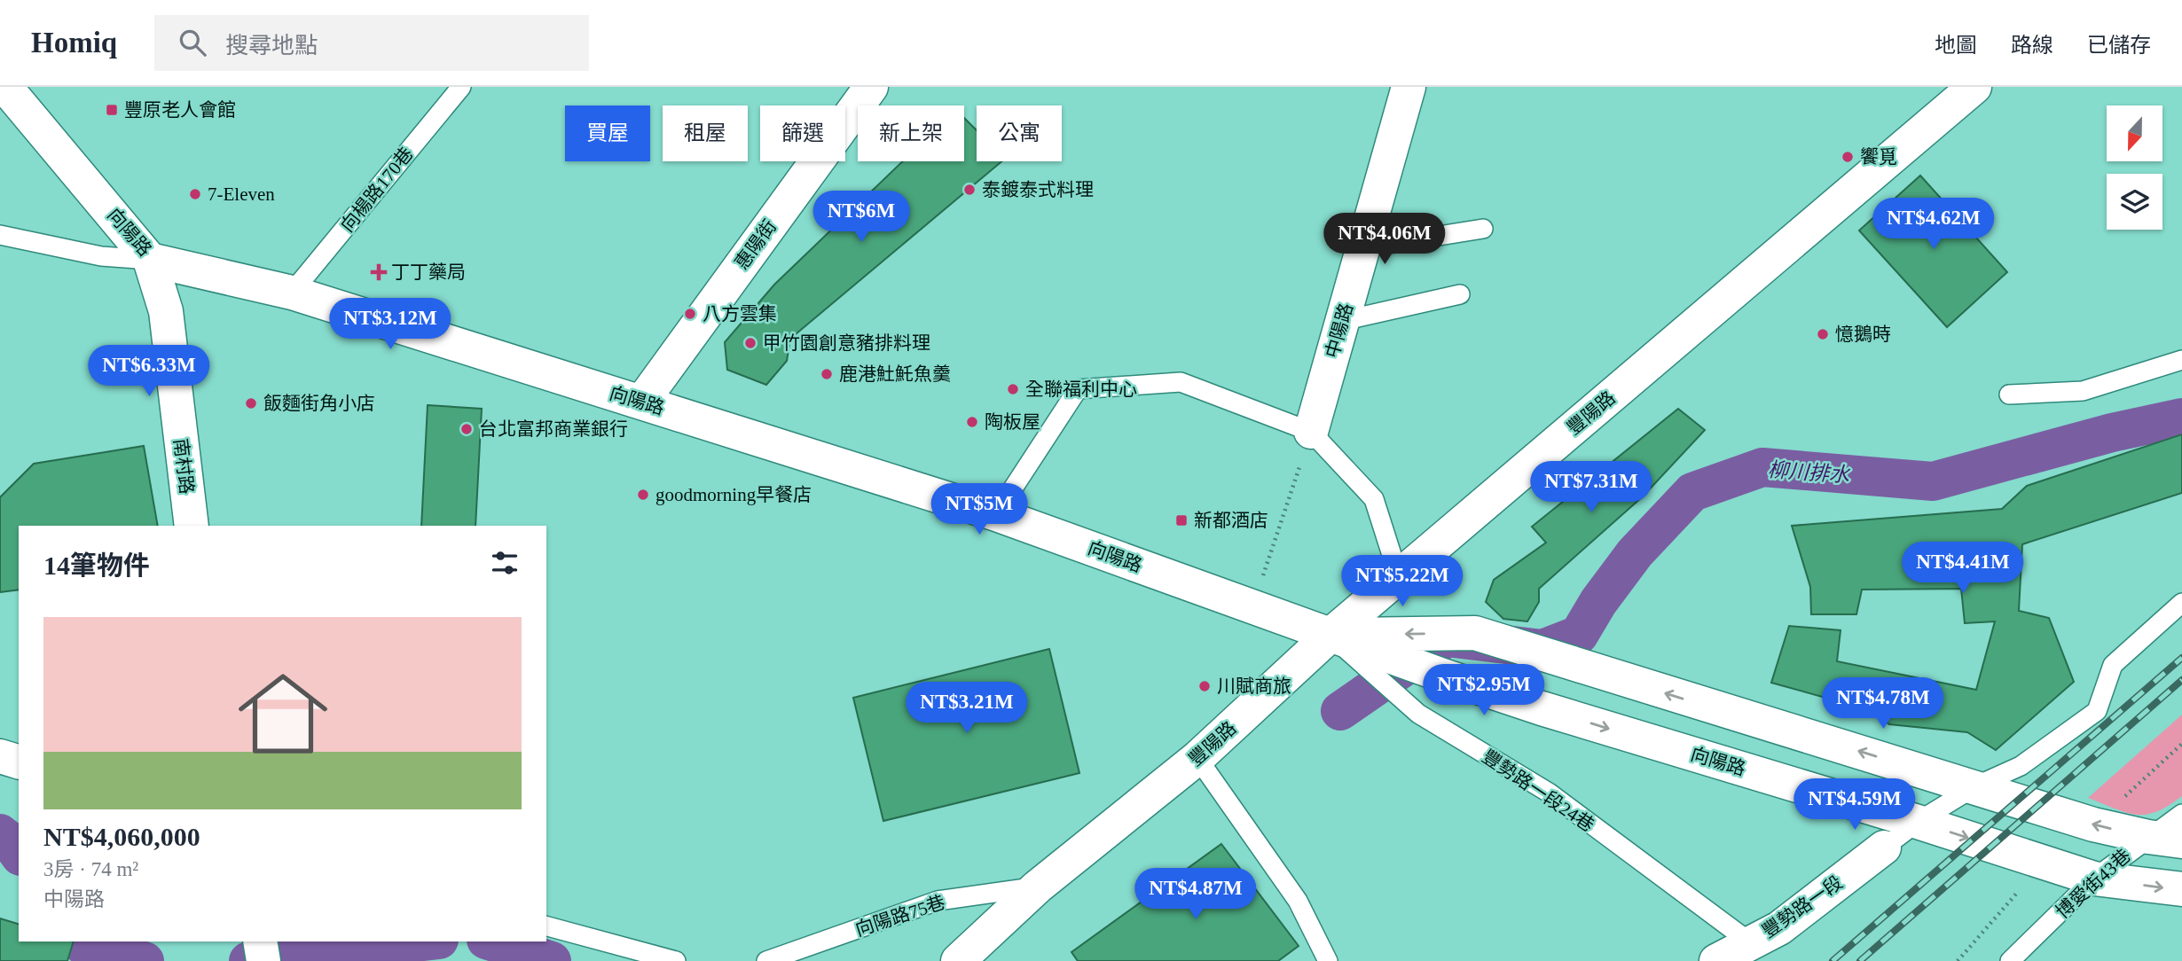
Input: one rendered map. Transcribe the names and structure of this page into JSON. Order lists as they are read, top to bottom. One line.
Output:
{"streets":{"street":["向陽路","惠陽街","中陽路","豐陽路","南村路","豐勢路一段"],"lane":["向楊路170巷","豐勢路一段24巷","博愛街43巷","向陽路75巷"]},"crossings":[["向楊路170巷","向陽路"],["向陽路","惠陽街"],["向陽路","豐陽路"],["向陽路","南村路"],["向陽路","豐勢路一段24巷"],["向陽路","博愛街43巷"],["豐陽路","豐勢路一段24巷"],["豐陽路","向陽路75巷"],["豐勢路一段24巷","豐勢路一段"]],"water":["柳川排水"],"places":{"transit":["豐原老人會館","新都酒店"],"other":["饗覓","泰鍍泰式料理","7-Eleven","八方雲集","憶鵝時","甲竹園創意豬排料理","鹿港𩵚魠魚羹","全聯福利中心","飯麵街角小店","陶板屋","台北富邦商業銀行","goodmorning早餐店","川賦商旅"],"health":["丁丁藥局"]},"north":"bottom","page":{"header":"Homiq","search":"搜尋地點","nav":["地圖","路線","已儲存"],"chip":["買屋","租屋","篩選","新上架","公寓"],"price":["NT$6M","NT$4.62M","NT$4.06M","NT$3.12M","NT$6.33M","NT$7.31M","NT$5M","NT$4.41M","NT$5.22M","NT$2.95M","NT$4.78M","NT$3.21M","NT$4.59M","NT$4.87M"],"heading":"14筆物件","list":[{"name":"NT$4,060,000","note":"3房 · 74 m² · 中陽路"}]}}
